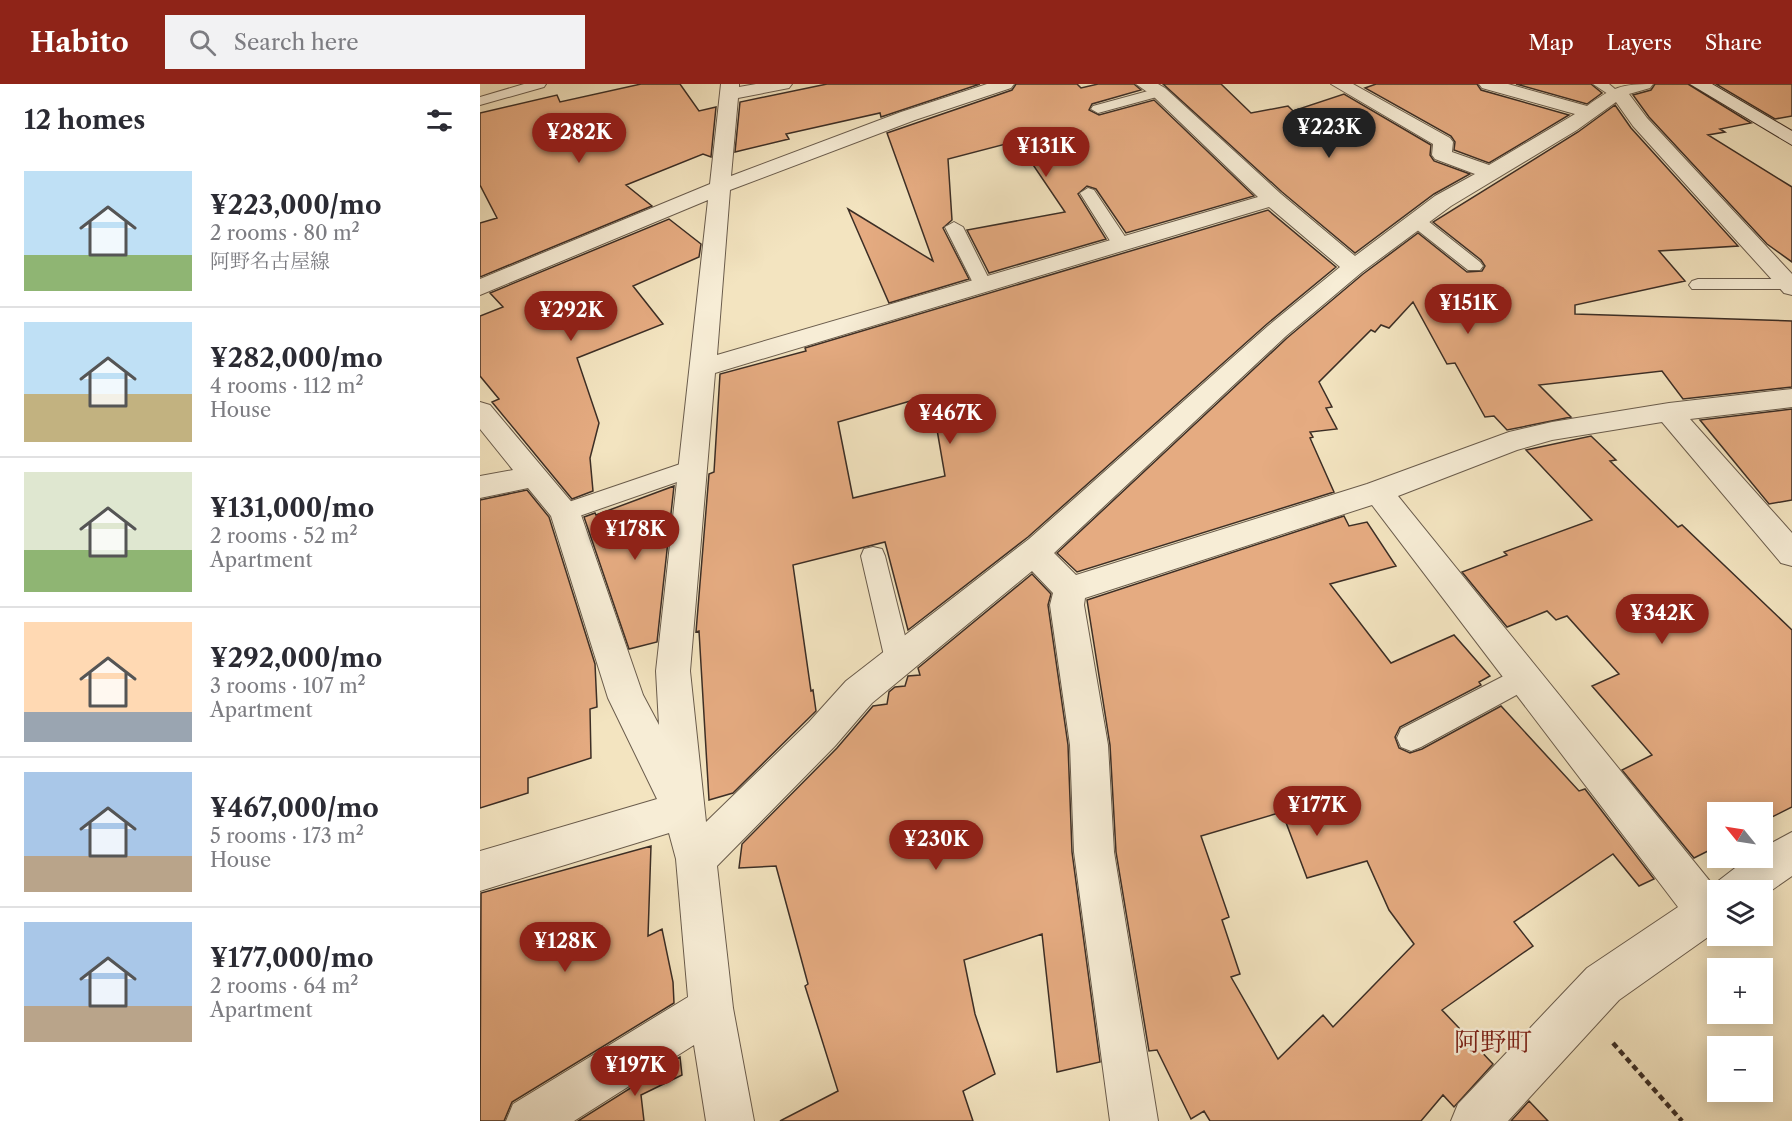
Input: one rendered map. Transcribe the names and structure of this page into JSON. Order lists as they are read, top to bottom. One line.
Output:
{"districts":["阿野町"],"north":"top left","page":{"header":"Habito","search":"Search here","nav":["Map","Layers","Share"],"heading":"12 homes","price":["¥223K","¥282K","¥131K","¥151K","¥292K","¥467K","¥178K","¥342K","¥177K","¥230K","¥128K","¥197K"],"list":[{"name":"¥223,000/mo","note":"2 rooms · 80 m² · 阿野名古屋線"},{"name":"¥282,000/mo","note":"4 rooms · 112 m² · House"},{"name":"¥131,000/mo","note":"2 rooms · 52 m² · Apartment"},{"name":"¥292,000/mo","note":"3 rooms · 107 m² · Apartment"},{"name":"¥467,000/mo","note":"5 rooms · 173 m² · House"},{"name":"¥177,000/mo","note":"2 rooms · 64 m² · Apartment"}],"map_buttons":["+","−"]}}
